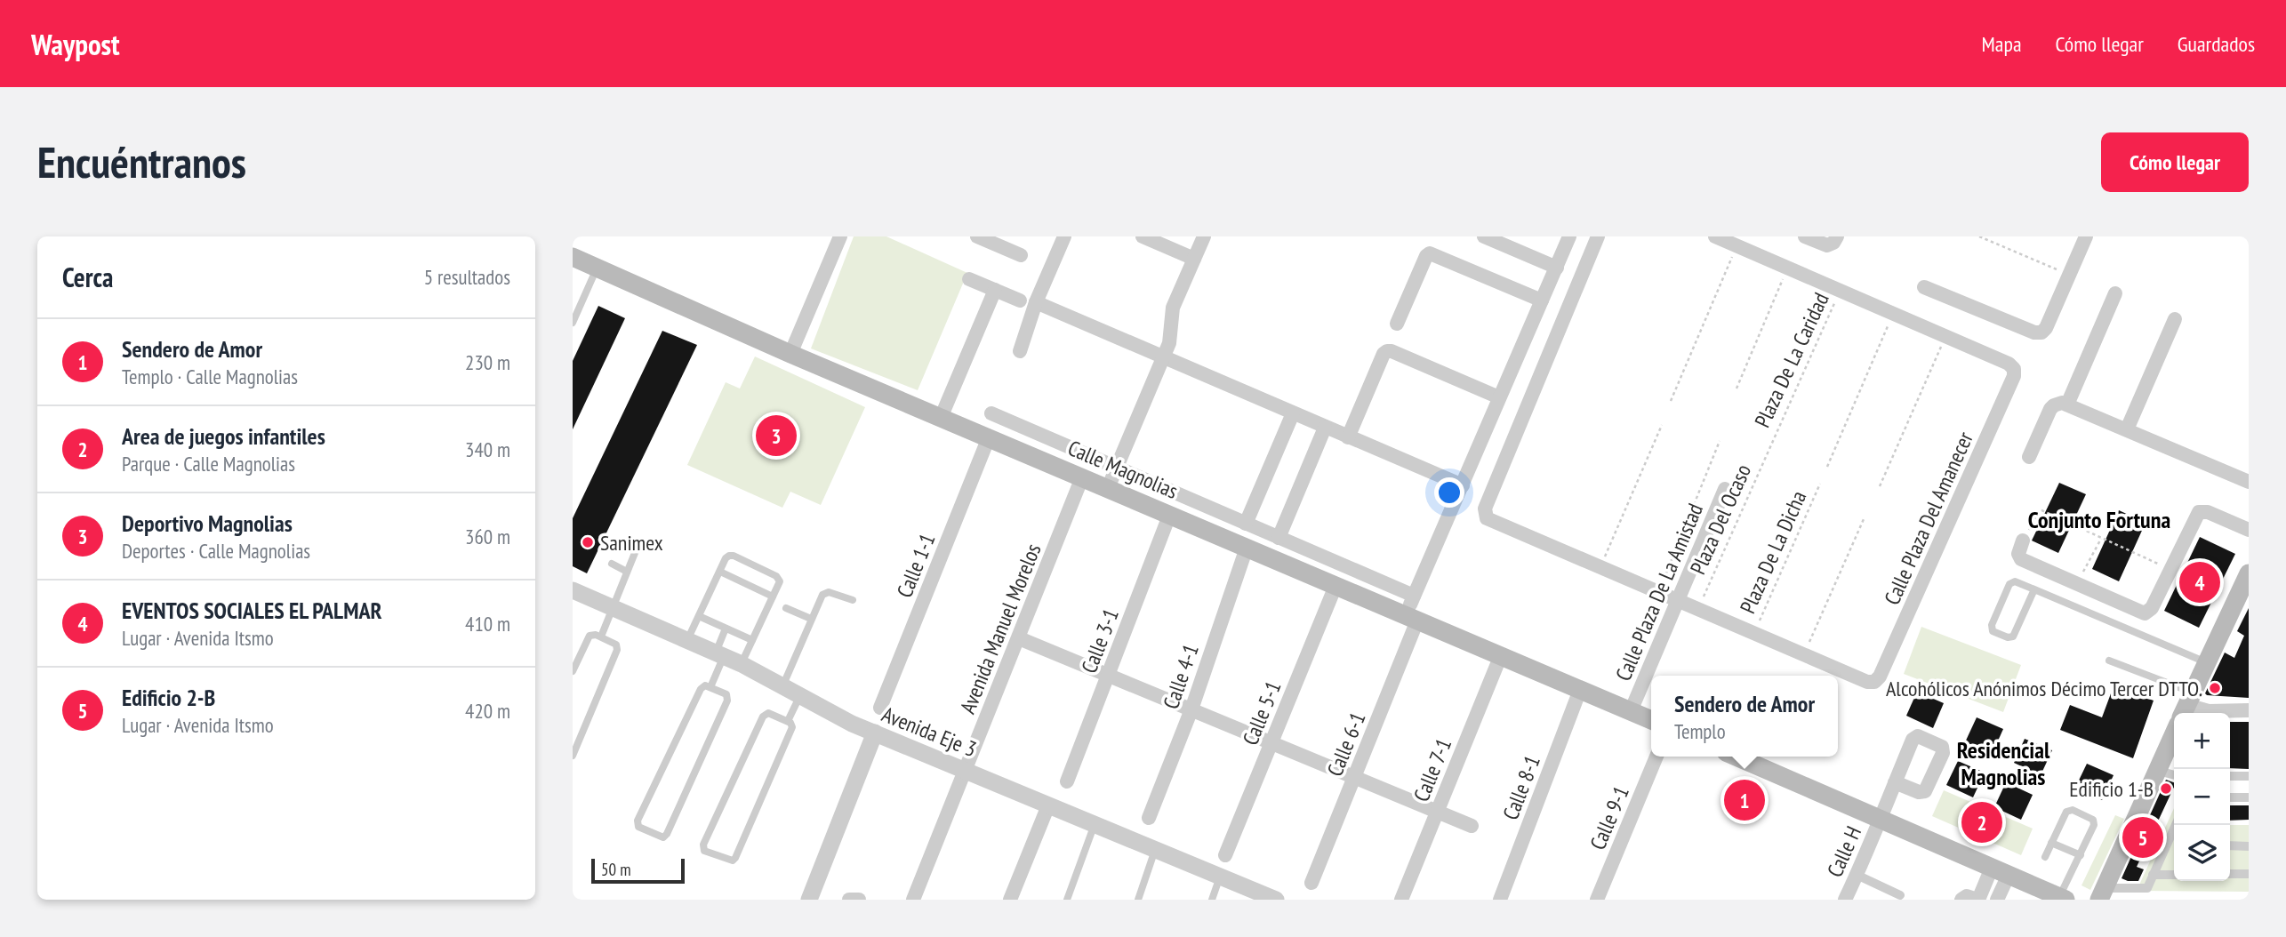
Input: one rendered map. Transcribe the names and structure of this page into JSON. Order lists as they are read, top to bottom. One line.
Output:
{"streets":{"main road":["Calle Magnolias"],"street":["Calle Plaza Del Amanecer","Calle 1-1","Calle Plaza De La Amistad","Avenida Manuel Morelos","Calle 3-1","Calle 4-1","Calle 5-1","Avenida Eje 3","Calle 6-1","Calle 7-1","Calle 8-1","Calle 9-1","Calle H"],"path":["Plaza De La Caridad","Plaza Del Ocaso","Plaza De La Dicha"]},"crossings":[["Plaza De La Caridad","Plaza Del Ocaso"],["Calle Magnolias","Calle 1-1"],["Calle Magnolias","Calle Plaza De La Amistad"],["Calle Magnolias","Avenida Manuel Morelos"],["Calle Magnolias","Calle 3-1"],["Calle Magnolias","Calle 4-1"],["Calle Magnolias","Calle 5-1"],["Calle Magnolias","Calle 6-1"],["Calle Magnolias","Calle 7-1"],["Calle Magnolias","Calle 8-1"],["Avenida Manuel Morelos","Avenida Eje 3"]],"districts":["Conjunto Fortuna","Residencial Magnolias"],"places":["Sanimex","Alcohólicos Anónimos Décimo Tercer DTTO.","Edificio 1-B"],"scale_bar":"50 m","page":{"header":"Waypost","nav":["Mapa","Cómo llegar","Guardados"],"buttons":"Cómo llegar","title":"Encuéntranos","heading":["Cerca","5 resultados"],"list":[{"mark":"1","name":"Sendero de Amor","note":"Templo · Calle Magnolias","value":"230 m"},{"mark":"2","name":"Area de juegos infantiles","note":"Parque · Calle Magnolias","value":"340 m"},{"mark":"3","name":"Deportivo Magnolias","note":"Deportes · Calle Magnolias","value":"360 m"},{"mark":"4","name":"EVENTOS SOCIALES EL PALMAR","note":"Lugar · Avenida Itsmo","value":"410 m"},{"mark":"5","name":"Edificio 2-B","note":"Lugar · Avenida Itsmo","value":"420 m"}],"pins":["3","4","1","2","5"],"popup":["Sendero de Amor","Templo"],"map_buttons":["+","−"],"scale":"50 m"}}
